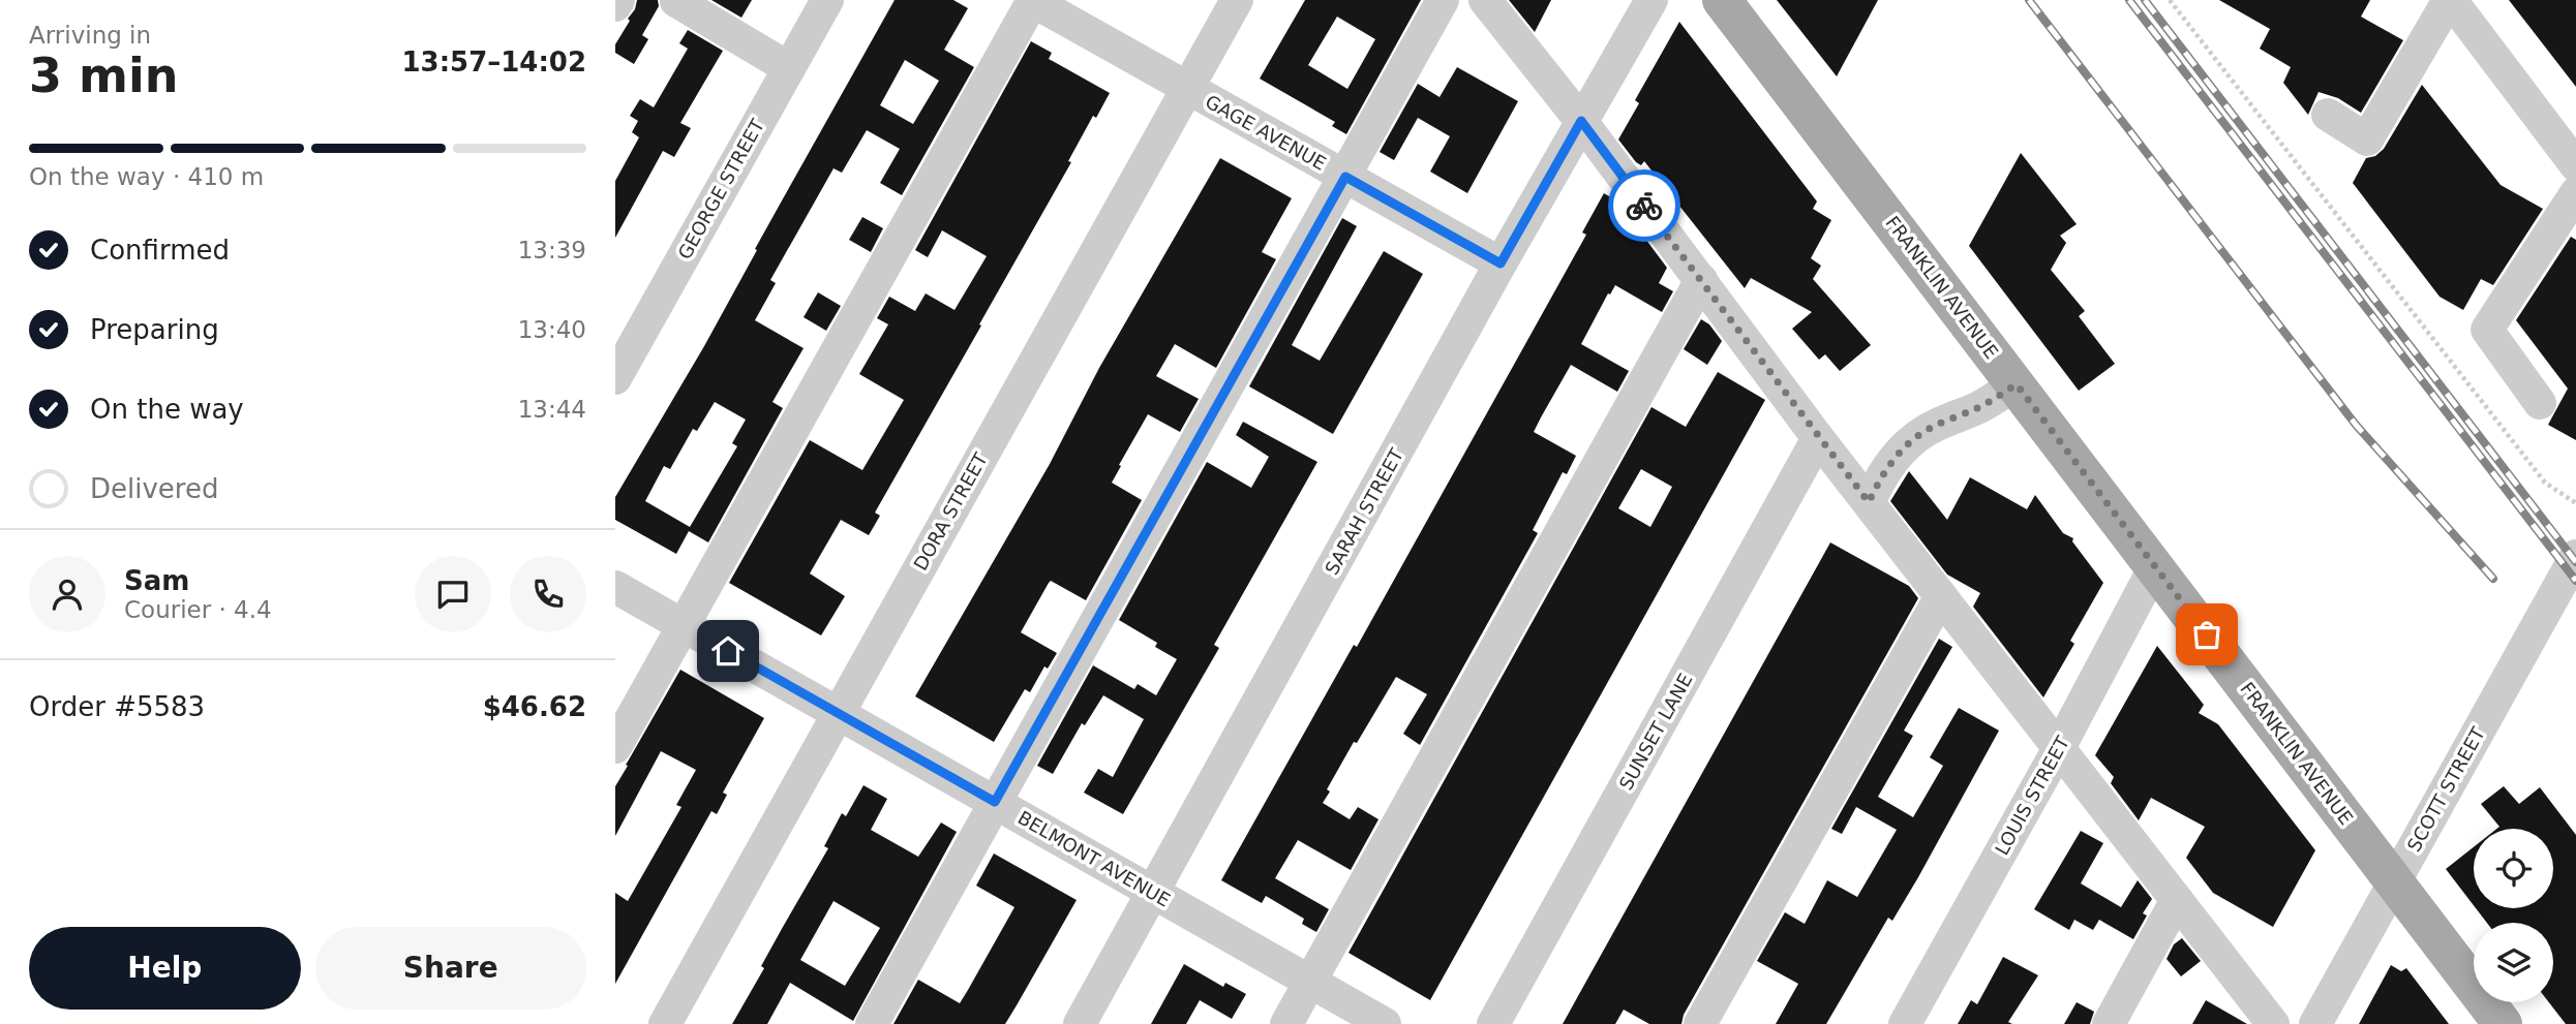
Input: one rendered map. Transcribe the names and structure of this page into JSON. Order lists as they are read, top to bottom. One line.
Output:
{"streets":{"main road":["FRANKLIN AVENUE"],"street":["GAGE AVENUE","GEORGE STREET","DORA STREET","SARAH STREET","SUNSET LANE","SCOTT STREET","LOUIS STREET","BELMONT AVENUE"]},"crossings":[["GAGE AVENUE","DORA STREET"],["GAGE AVENUE","SARAH STREET"],["FRANKLIN AVENUE","SCOTT STREET"],["FRANKLIN AVENUE","LOUIS STREET"],["DORA STREET","BELMONT AVENUE"],["SARAH STREET","BELMONT AVENUE"]],"page":{"heading":["3 min","Arriving in","13:57–14:02"],"panel":["Sam","Courier · 4.4","Order #5583","$46.62"],"bar":"On the way · 410 m","list":[["Confirmed","13:39"],["Preparing","13:40"],["On the way","13:44"],"Delivered"],"buttons":["Help","Share"]}}
